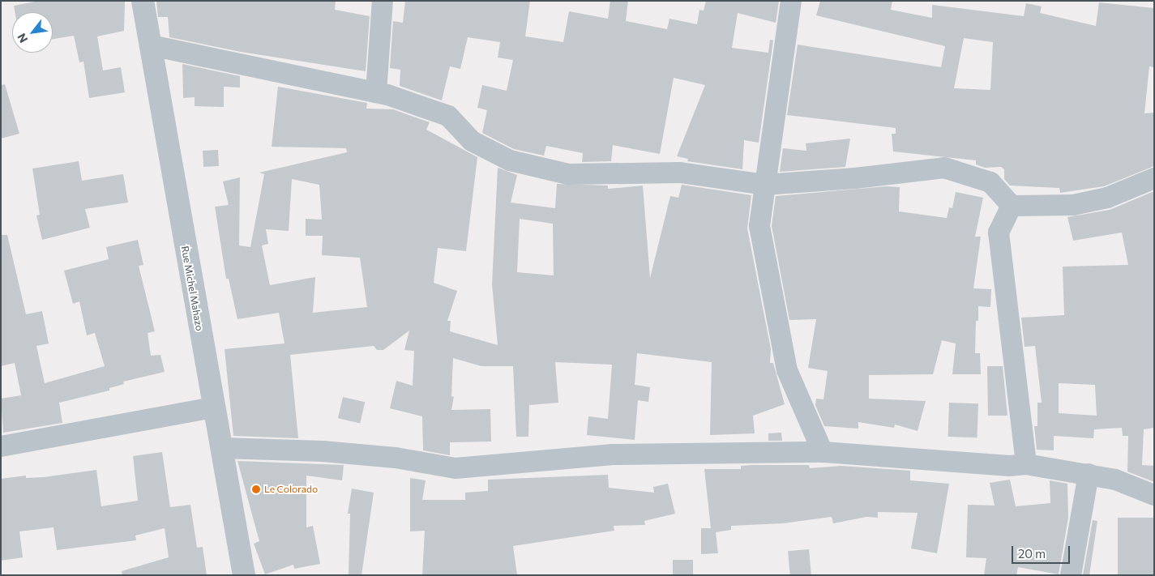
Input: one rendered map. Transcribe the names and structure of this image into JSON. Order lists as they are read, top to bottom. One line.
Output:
{"streets":{"street":["Rue Michel Mahazo"]},"places":["Le Colorado"],"scale_bar":"20 m","north":"bottom left"}
